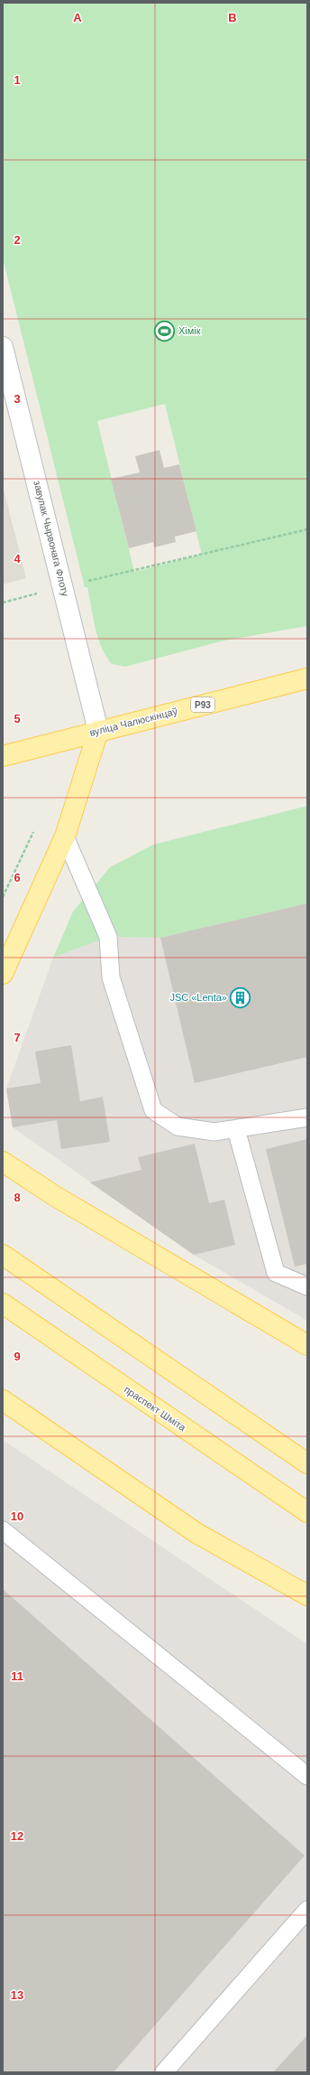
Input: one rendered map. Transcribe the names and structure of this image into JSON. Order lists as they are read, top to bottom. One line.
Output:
{"streets":{"main road":["Р93","вуліца Чалюскінцаў","праспект Шміта"],"street":["завулак Чырвонага Флоту"]},"crossings":[["завулак Чырвонага Флоту","вуліца Чалюскінцаў"]],"places":{"sports":["Хімік"],"building":["JSC «Lenta»"]},"grid":{"columns":["A","B"],"rows":["1","2","3","4","5","6","7","8","9","10","11","12","13"]}}
